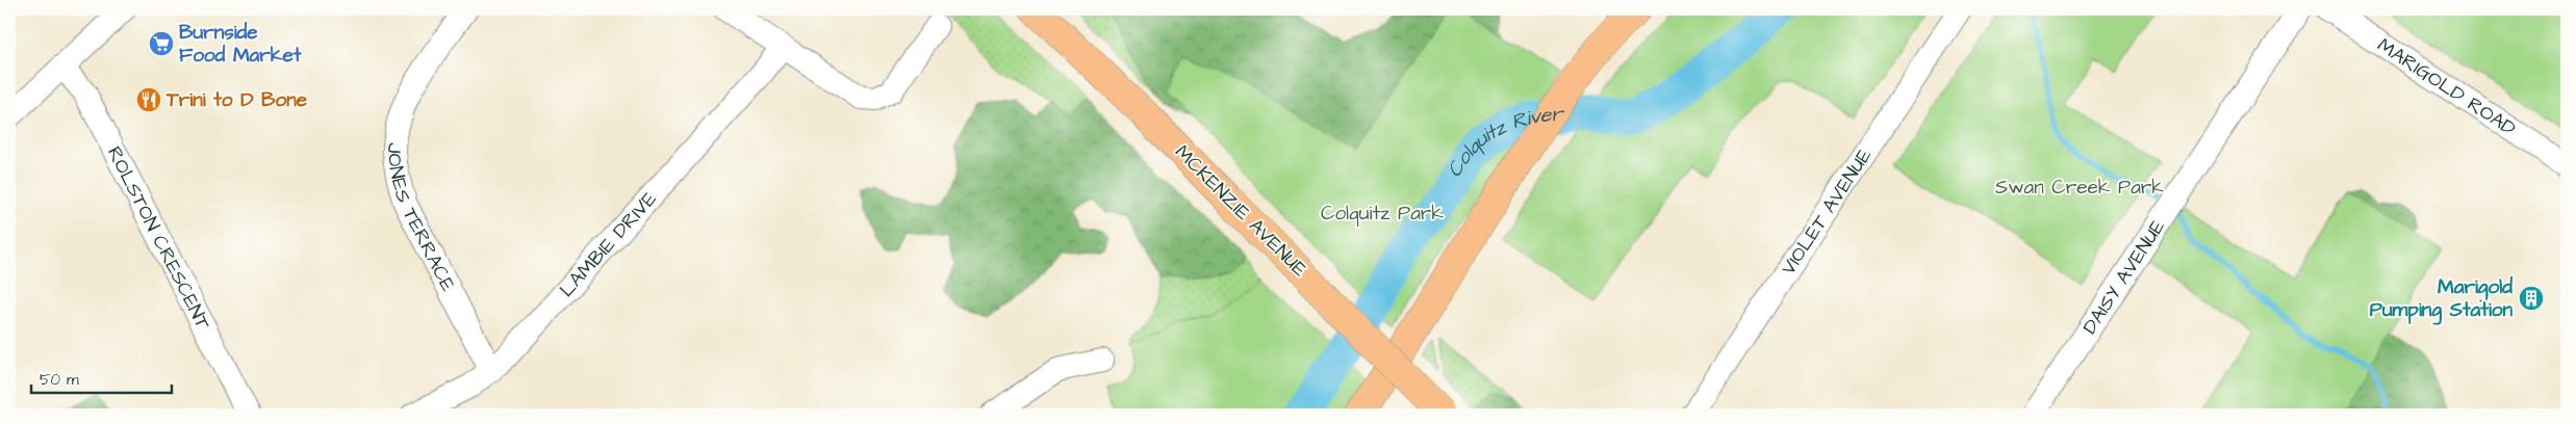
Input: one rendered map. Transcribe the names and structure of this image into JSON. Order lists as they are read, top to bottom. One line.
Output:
{"streets":{"main road":["MCKENZIE AVENUE"],"street":["MARIGOLD ROAD","VIOLET AVENUE","JONES TERRACE","ROLSTON CRESCENT","LAMBIE DRIVE","DAISY AVENUE"]},"crossings":[["JONES TERRACE","LAMBIE DRIVE"]],"water":["Colquitz River"],"parks":["Swan Creek Park","Colquitz Park"],"places":{"supermarket":["Burnside Food Market"],"restaurant":["Trini to D Bone"],"building":["Marigold Pumping Station"]},"scale_bar":"50 m"}
